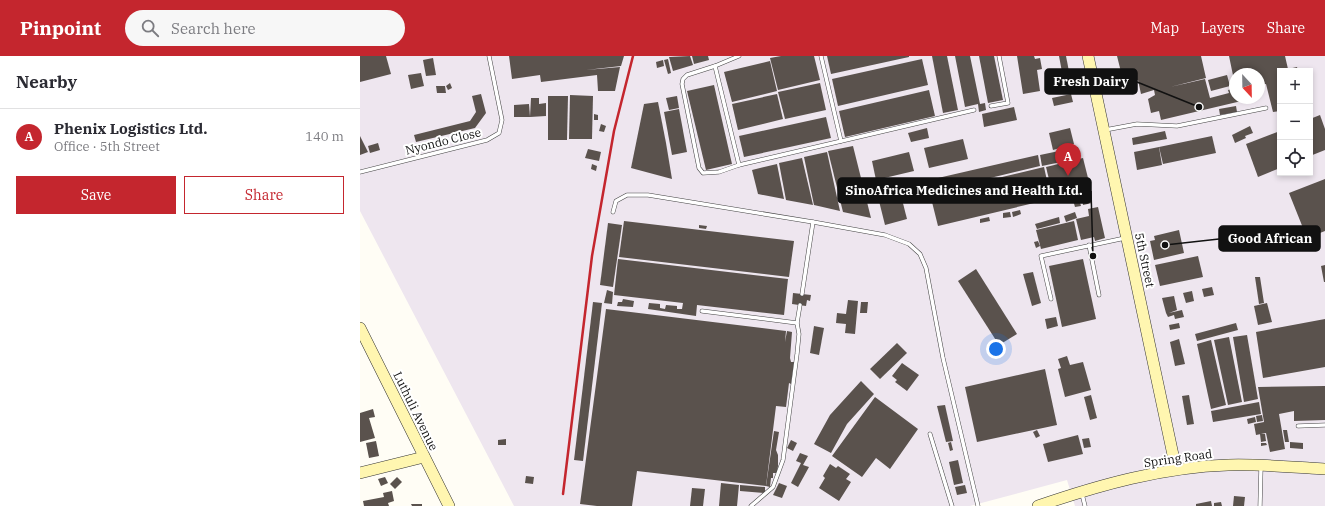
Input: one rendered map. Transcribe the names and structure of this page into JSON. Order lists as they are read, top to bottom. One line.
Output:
{"streets":{"street":["5th Street","Luthuli Avenue","Spring Road"],"lane":["Nyondo Close"]},"crossings":[["5th Street","Spring Road"]],"places":["Fresh Dairy","Good African","SinoAfrica Medicines and Health Ltd."],"north":"bottom","page":{"header":"Pinpoint","search":"Search here","nav":["Map","Layers","Share"],"heading":"Nearby","map_buttons":["+","−"],"list":[{"mark":"A","name":"Phenix Logistics Ltd.","note":"Office · 5th Street","value":"140 m"}],"pins":"A","buttons":["Save","Share"]}}
